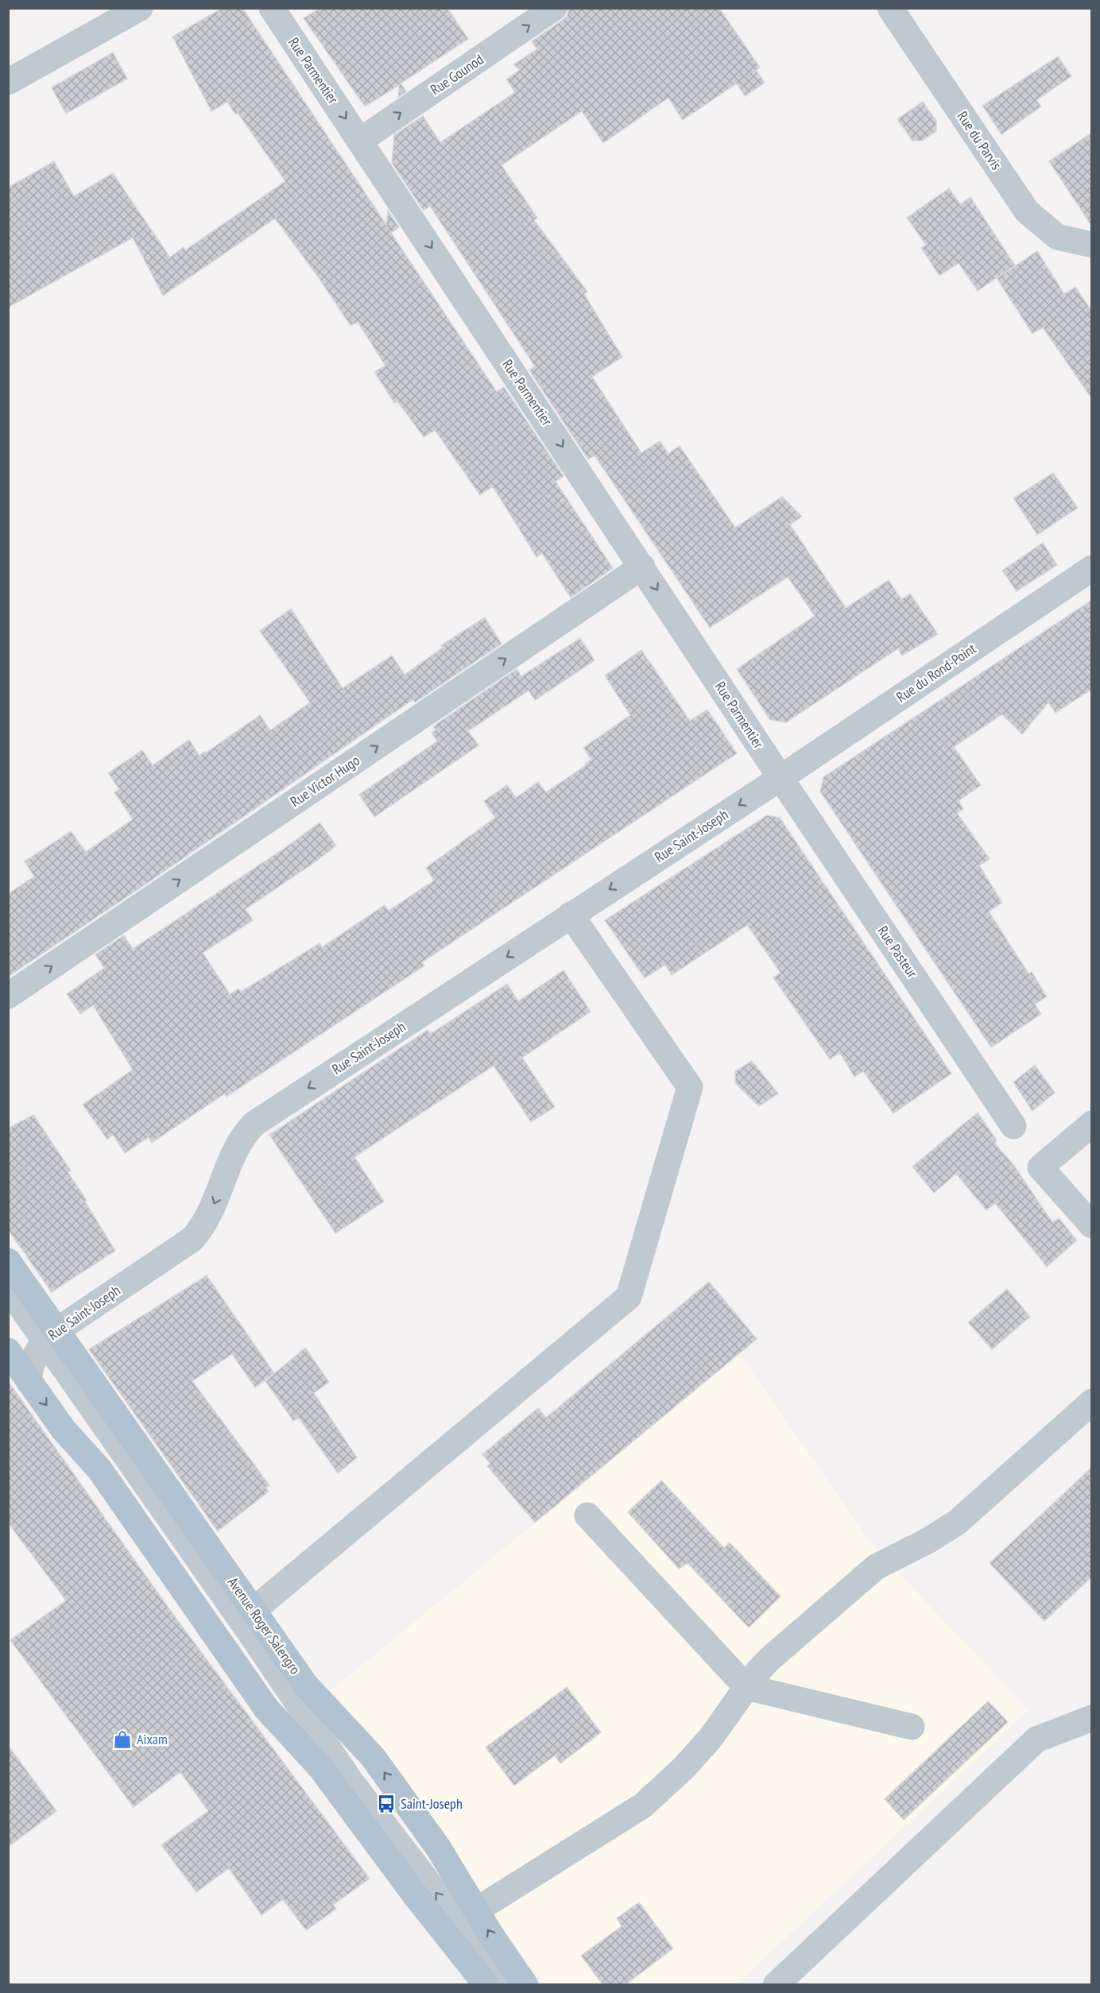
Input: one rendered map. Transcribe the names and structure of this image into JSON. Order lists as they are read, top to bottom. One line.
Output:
{"streets":{"main road":["Avenue Roger Salengro"],"street":["Rue Parmentier","Rue Gounod","Rue du Parvis","Rue du Rond-Point","Rue Victor Hugo","Rue Saint-Joseph","Rue Pasteur"]},"crossings":[["Rue Parmentier","Rue Gounod"],["Rue Parmentier","Rue du Rond-Point"],["Rue Parmentier","Rue Victor Hugo"],["Rue Parmentier","Rue Saint-Joseph"],["Rue Parmentier","Rue Pasteur"],["Rue du Rond-Point","Rue Saint-Joseph"],["Rue du Rond-Point","Rue Pasteur"],["Rue Saint-Joseph","Rue Pasteur"],["Rue Saint-Joseph","Avenue Roger Salengro"]],"one_way":["Rue Parmentier","Rue Gounod","Rue Victor Hugo","Rue Saint-Joseph"],"places":{"shop":["Aixam"],"bus stop":["Saint-Joseph"]}}
